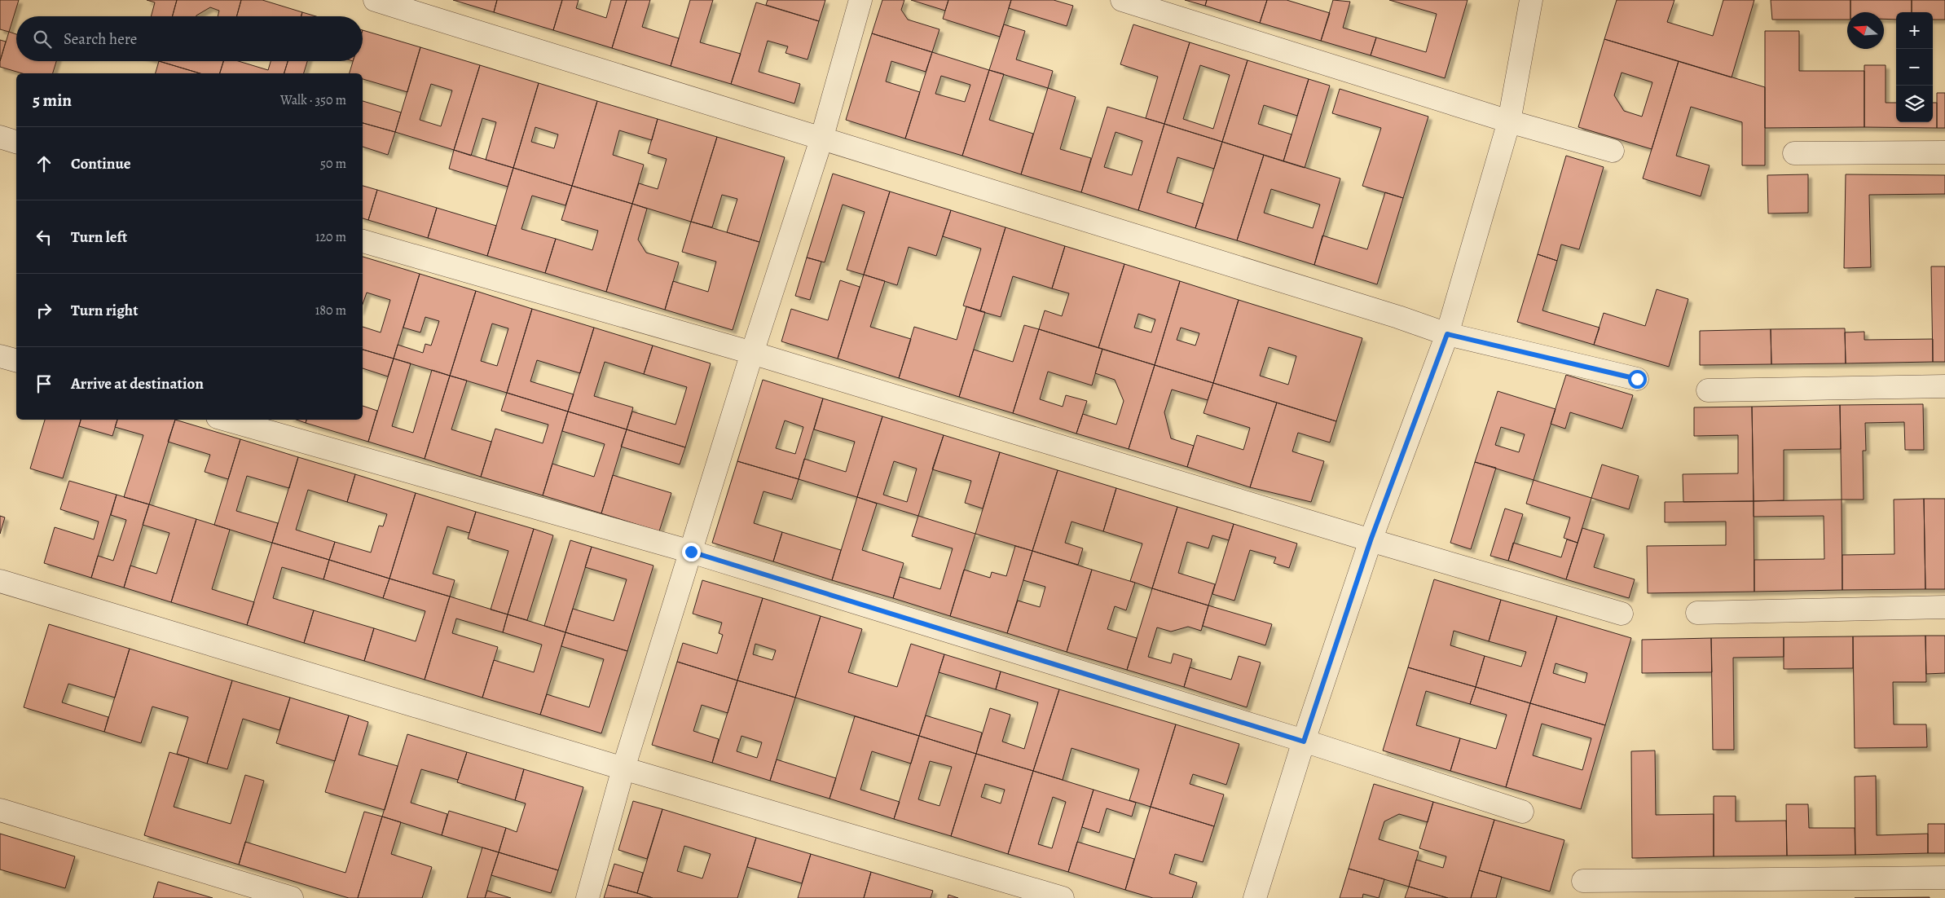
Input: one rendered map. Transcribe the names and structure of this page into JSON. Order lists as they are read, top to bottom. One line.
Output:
{"north":"left","page":{"map_buttons":["+","−"],"search":"Search here","heading":["5 min","Walk · 350 m"],"list":[["Continue","50 m"],["Turn left","120 m"],["Turn right","180 m"],"Arrive at destination"]}}
